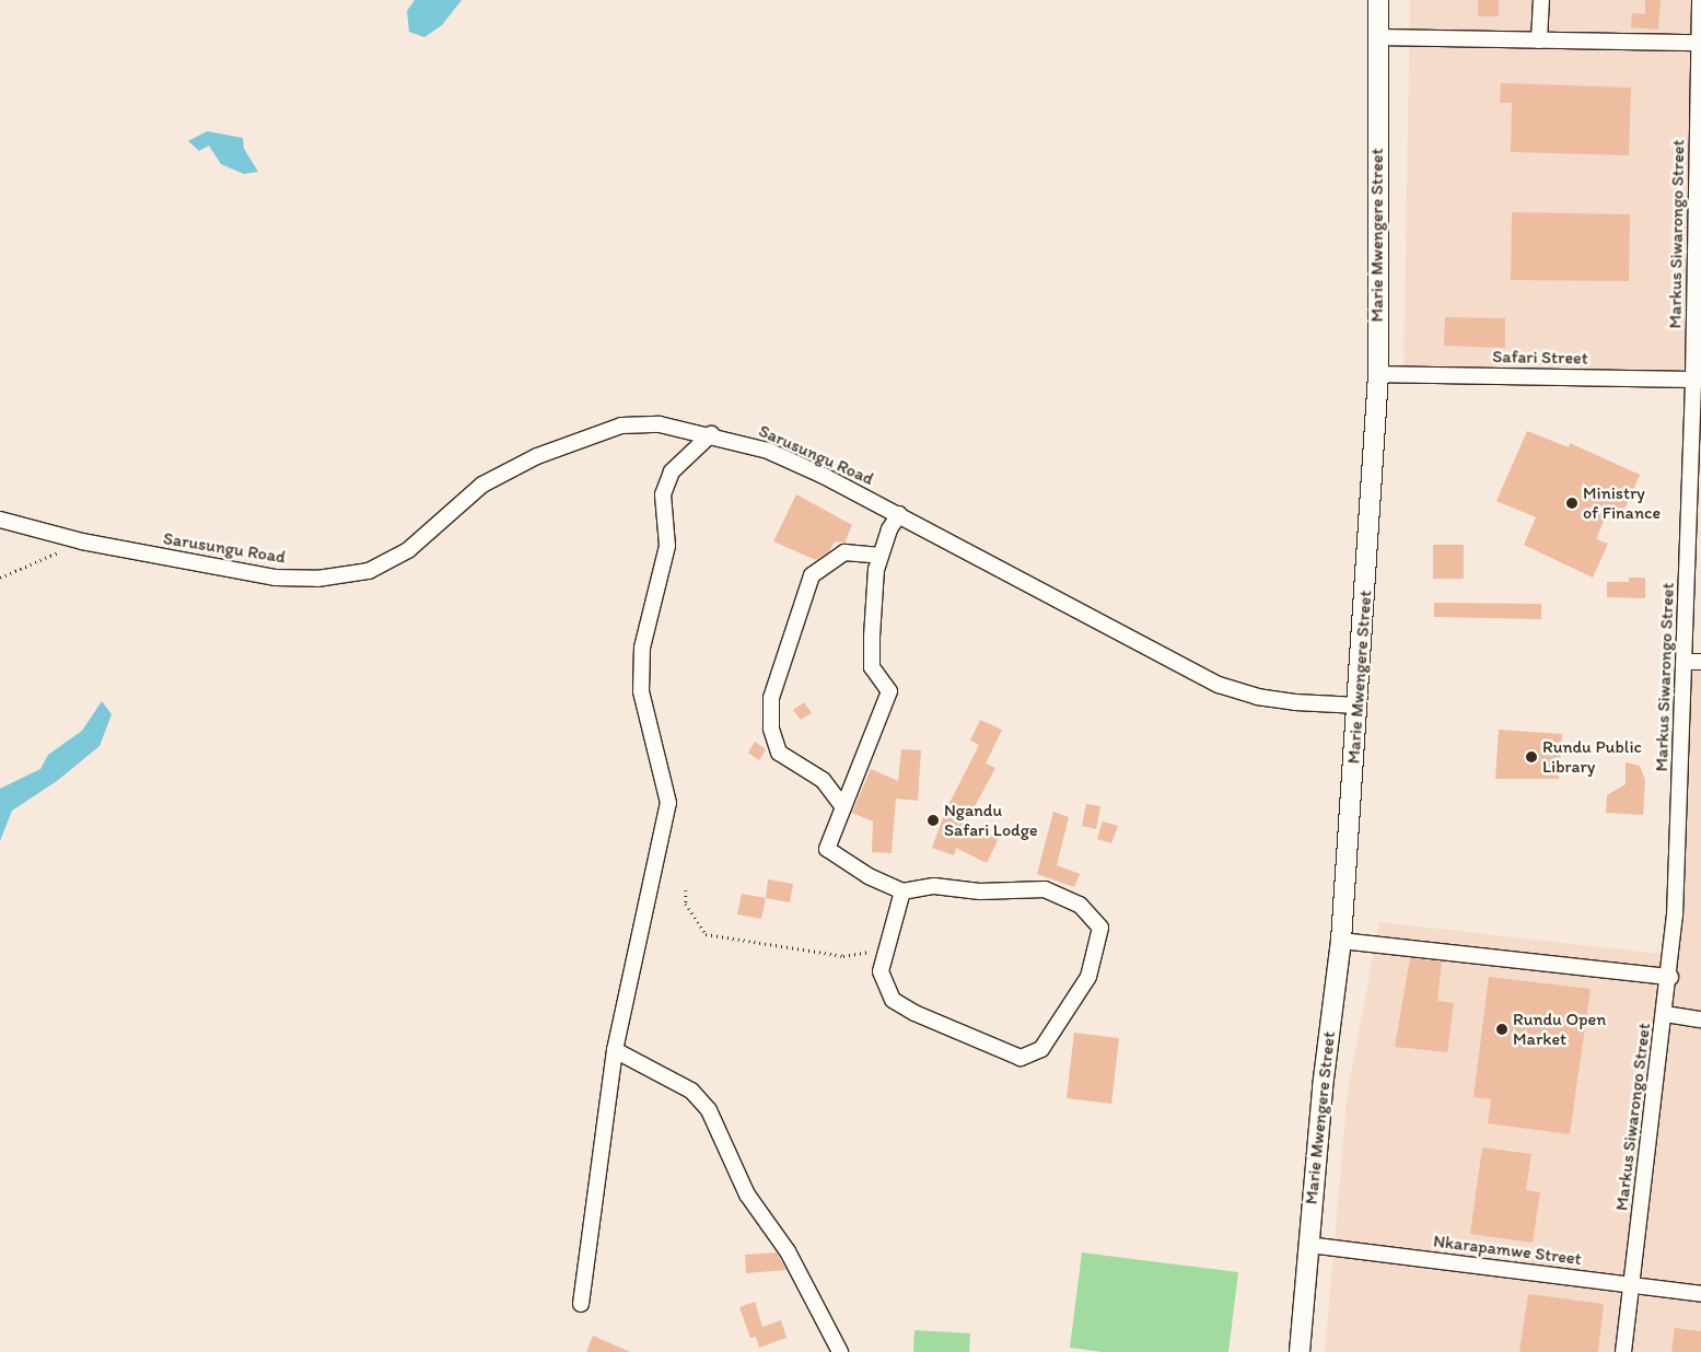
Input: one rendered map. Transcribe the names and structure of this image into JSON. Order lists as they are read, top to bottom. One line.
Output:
{"streets":{"main road":["Marie Mwengere Street"],"street":["Markus Siwarongo Street","Safari Street","Sarusungu Road","Nkarapamwe Street"]},"crossings":[["Markus Siwarongo Street","Safari Street"],["Markus Siwarongo Street","Nkarapamwe Street"],["Marie Mwengere Street","Safari Street"],["Marie Mwengere Street","Sarusungu Road"],["Marie Mwengere Street","Nkarapamwe Street"]],"places":["Ministry of Finance","Rundu Public Library","Ngandu Safari Lodge","Rundu Open Market"]}
